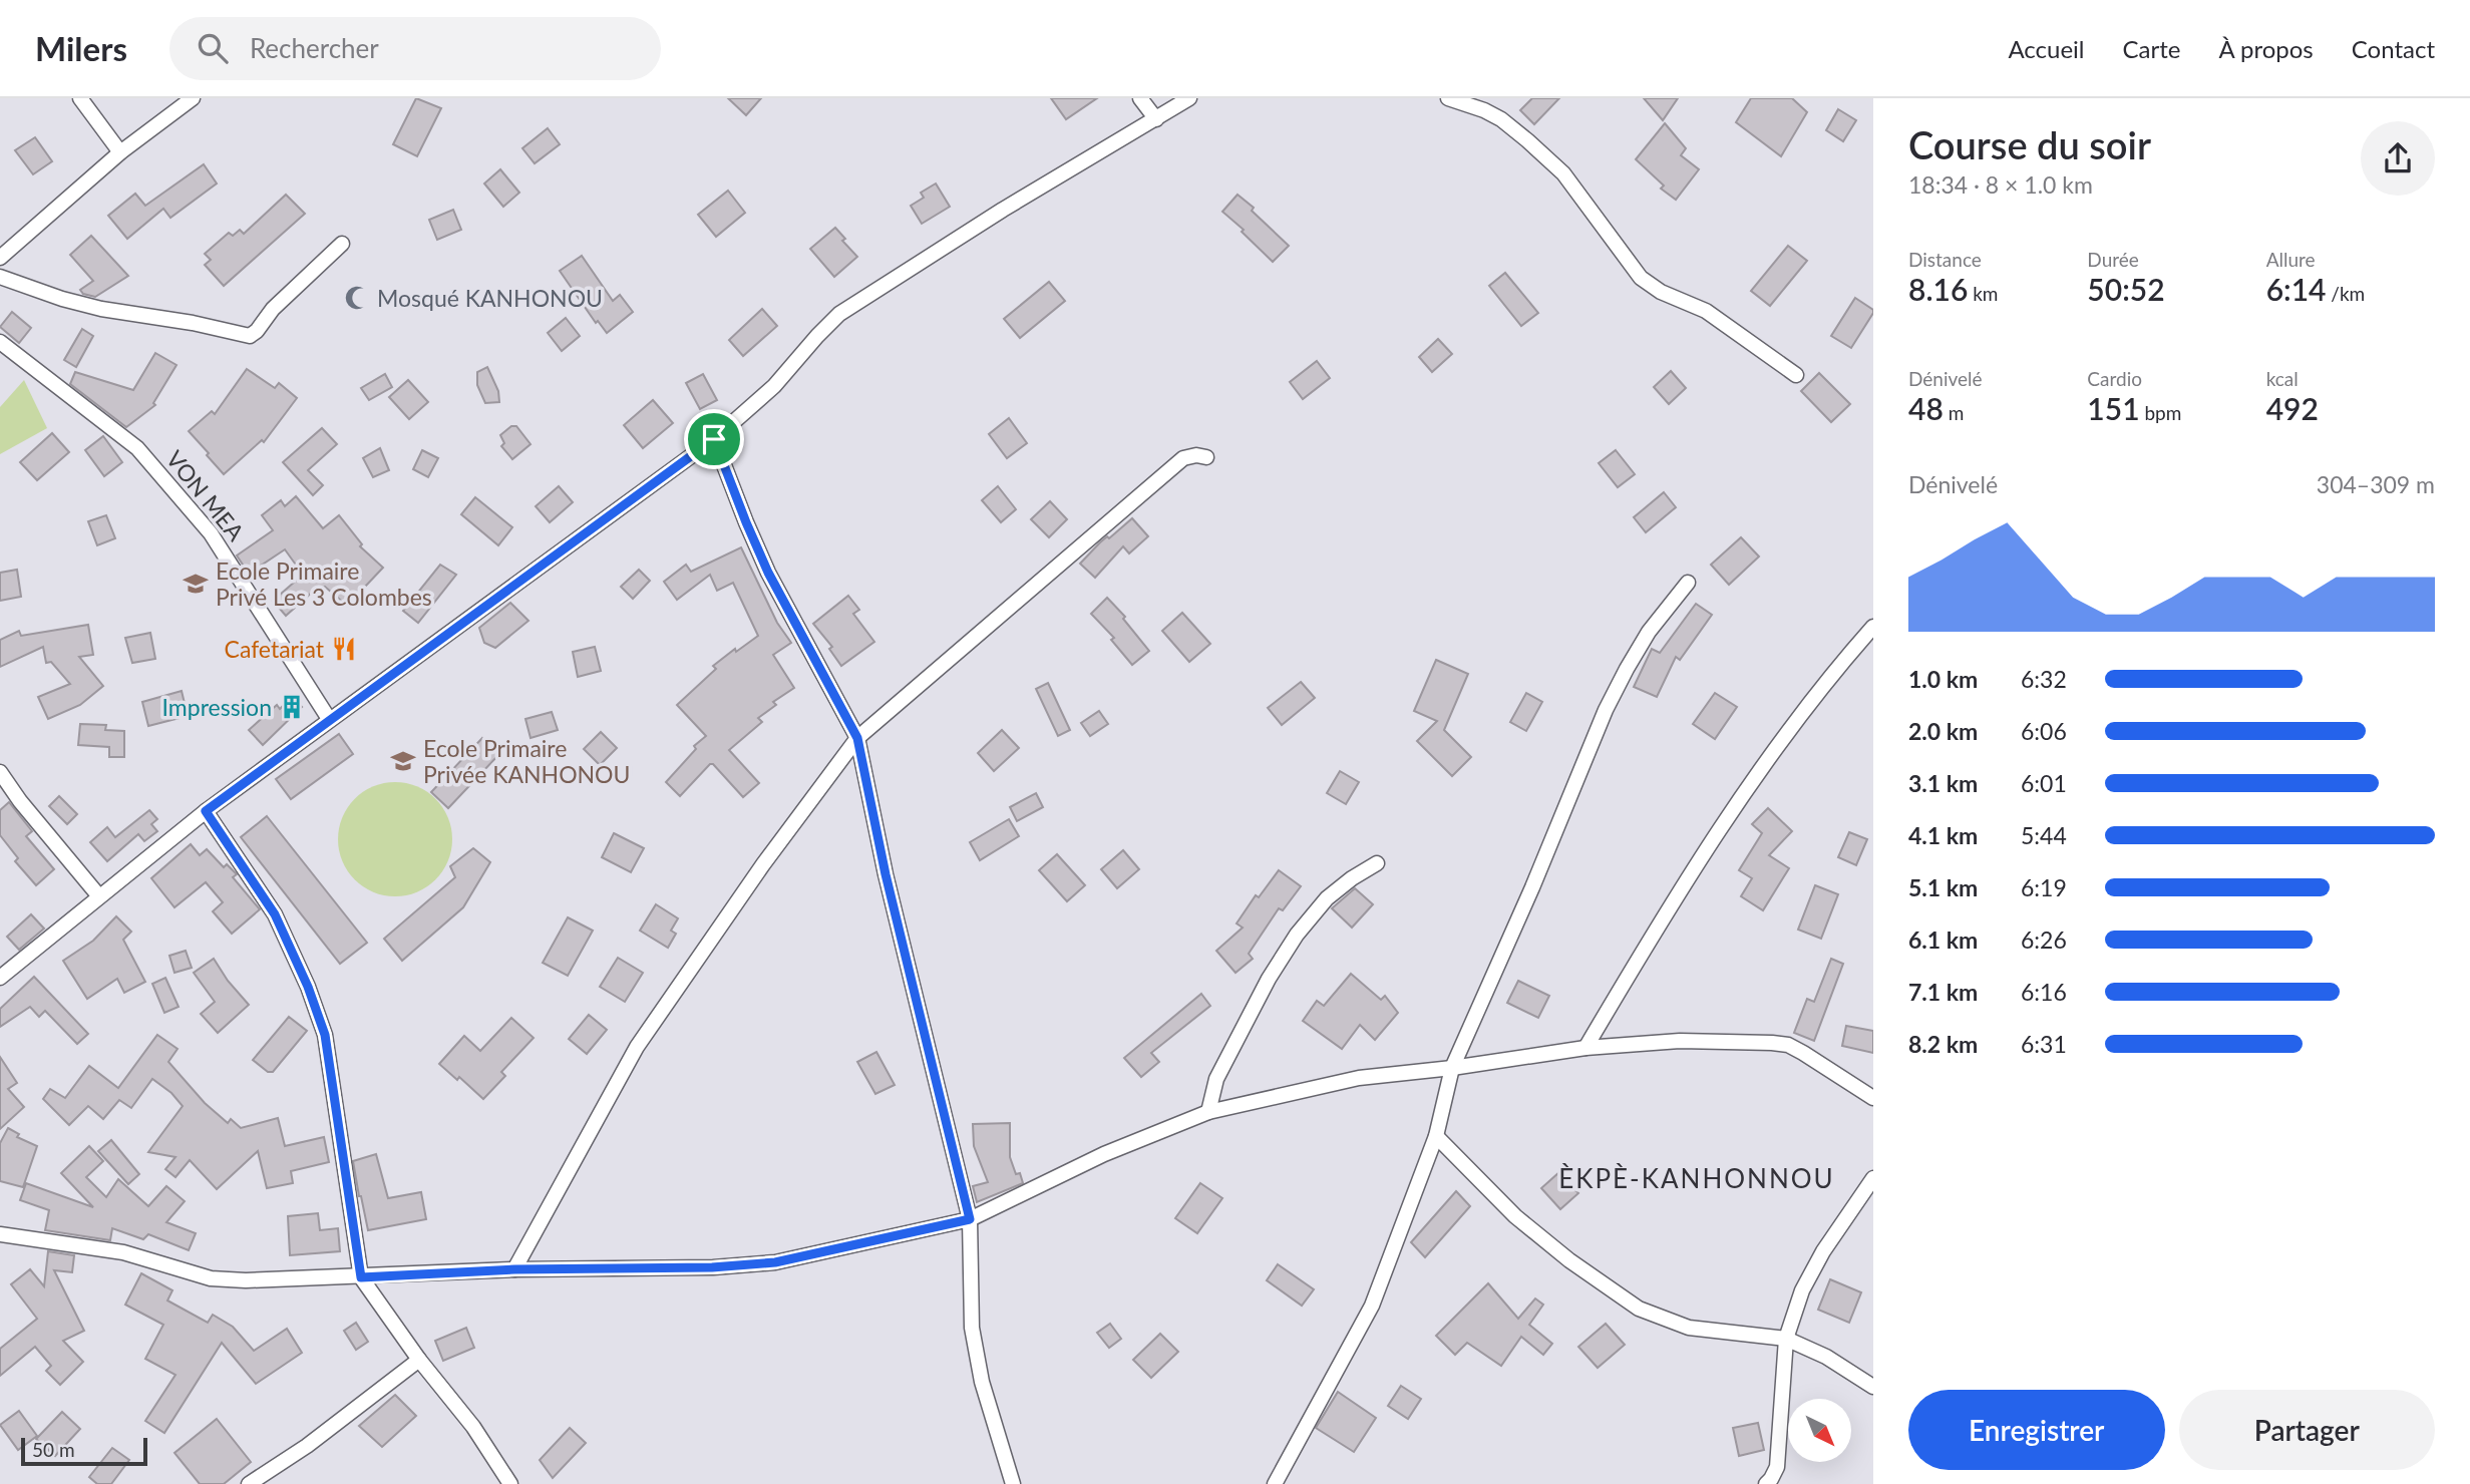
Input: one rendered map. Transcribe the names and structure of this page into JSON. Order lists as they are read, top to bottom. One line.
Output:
{"streets":{"street":["VON MEA"]},"districts":["ÈKPÈ-KANHONNOU"],"places":{"mosque":["Mosqué KANHONOU"],"school or university":["Ecole Primaire Privé Les 3 Colombes","Ecole Primaire Privée KANHONOU"],"restaurant":["Cafetariat"],"building":["Impression"]},"scale_bar":"50 m","north":"bottom right","page":{"header":"Milers","search":"Rechercher","nav":["Accueil","Carte","À propos","Contact"],"heading":["Course du soir","18:34 · 8 × 1.0 km"],"stats":[["Distance","8.16 km"],["Durée","50:52"],["Allure","6:14 /km"],["Dénivelé","48 m"],["Cardio","151 bpm"],["kcal","492"]],"chart":["Dénivelé","304–309 m"],"list":[{"name":"1.0 km","note":"6:32"},{"name":"2.0 km","note":"6:06"},{"name":"3.1 km","note":"6:01"},{"name":"4.1 km","note":"5:44"},{"name":"5.1 km","note":"6:19"},{"name":"6.1 km","note":"6:26"},{"name":"7.1 km","note":"6:16"},{"name":"8.2 km","note":"6:31"}],"buttons":["Enregistrer","Partager"],"scale":"50 m"}}
